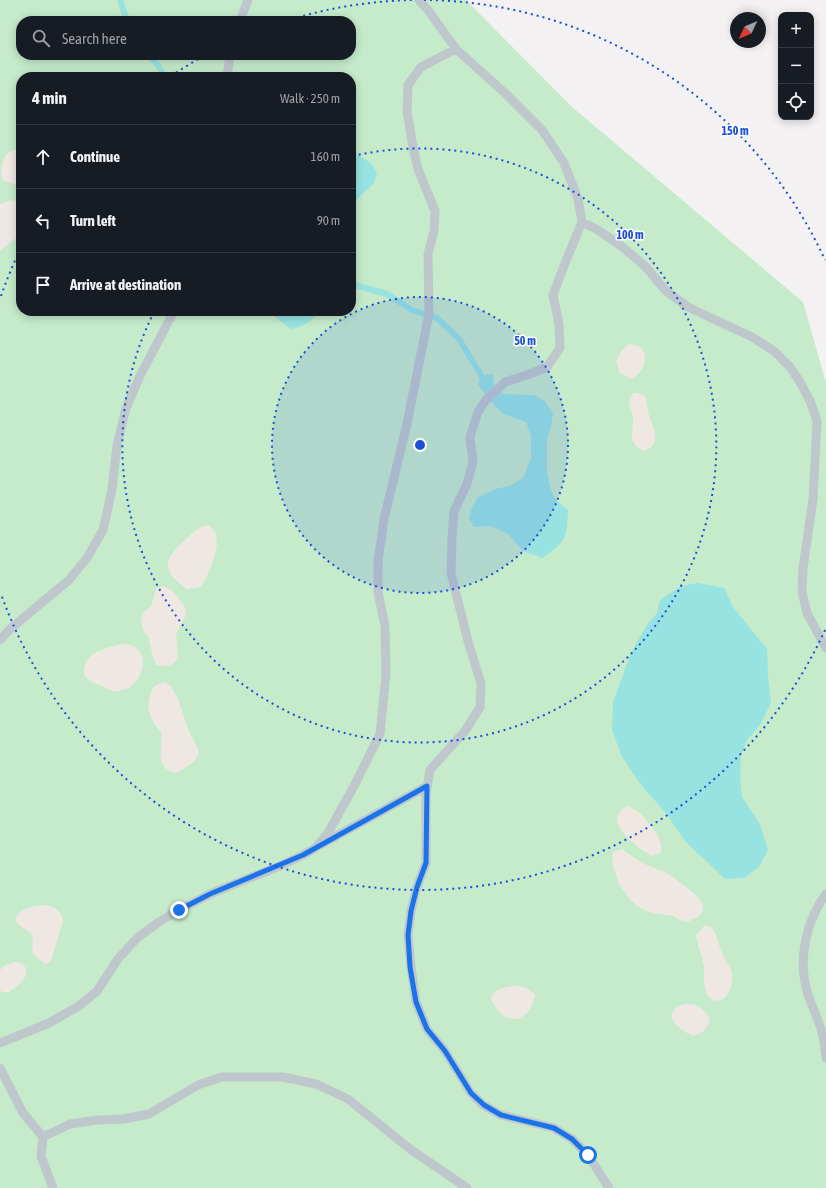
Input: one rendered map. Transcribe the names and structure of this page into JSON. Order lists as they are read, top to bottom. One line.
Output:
{"north":"bottom left","page":{"map_buttons":["+","−"],"search":"Search here","heading":["4 min","Walk · 250 m"],"list":[["Continue","160 m"],["Turn left","90 m"],"Arrive at destination"]},"rings":["150 m","100 m","50 m"]}
